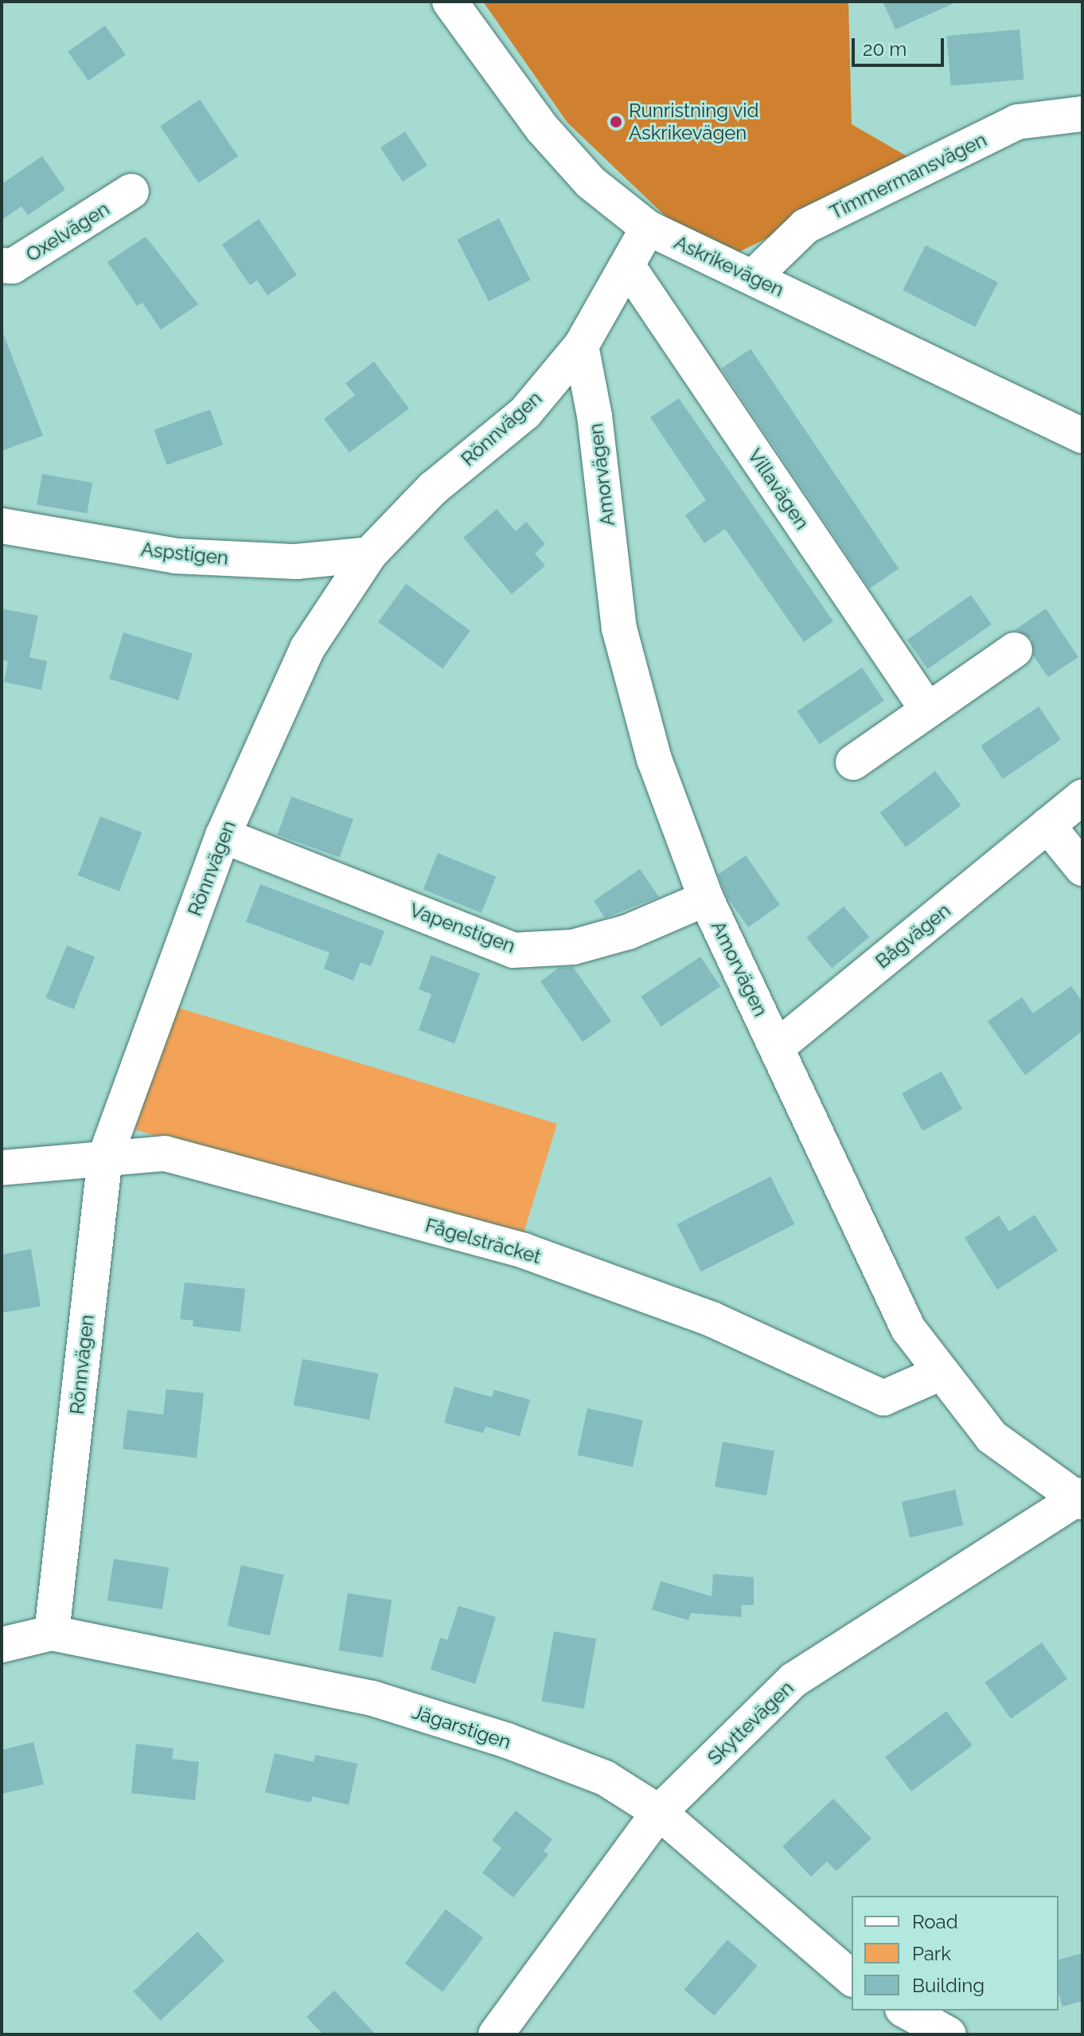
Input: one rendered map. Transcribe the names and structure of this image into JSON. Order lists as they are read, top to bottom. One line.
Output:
{"streets":{"street":["Timmermansvägen","Oxelvägen","Askrikevägen","Rönnvägen","Amorvägen","Villavägen","Aspstigen","Vapenstigen","Bågvägen","Fågelsträcket","Skyttevägen","Jägarstigen"]},"crossings":[["Timmermansvägen","Askrikevägen"],["Askrikevägen","Rönnvägen"],["Rönnvägen","Amorvägen"],["Rönnvägen","Villavägen"],["Rönnvägen","Aspstigen"],["Rönnvägen","Vapenstigen"],["Rönnvägen","Fågelsträcket"],["Rönnvägen","Jägarstigen"],["Amorvägen","Vapenstigen"],["Amorvägen","Bågvägen"],["Amorvägen","Fågelsträcket"],["Amorvägen","Skyttevägen"],["Skyttevägen","Jägarstigen"]],"places":["Runristning vid Askrikevägen"],"legend":["Road","Park","Building"],"scale_bar":"20 m"}
